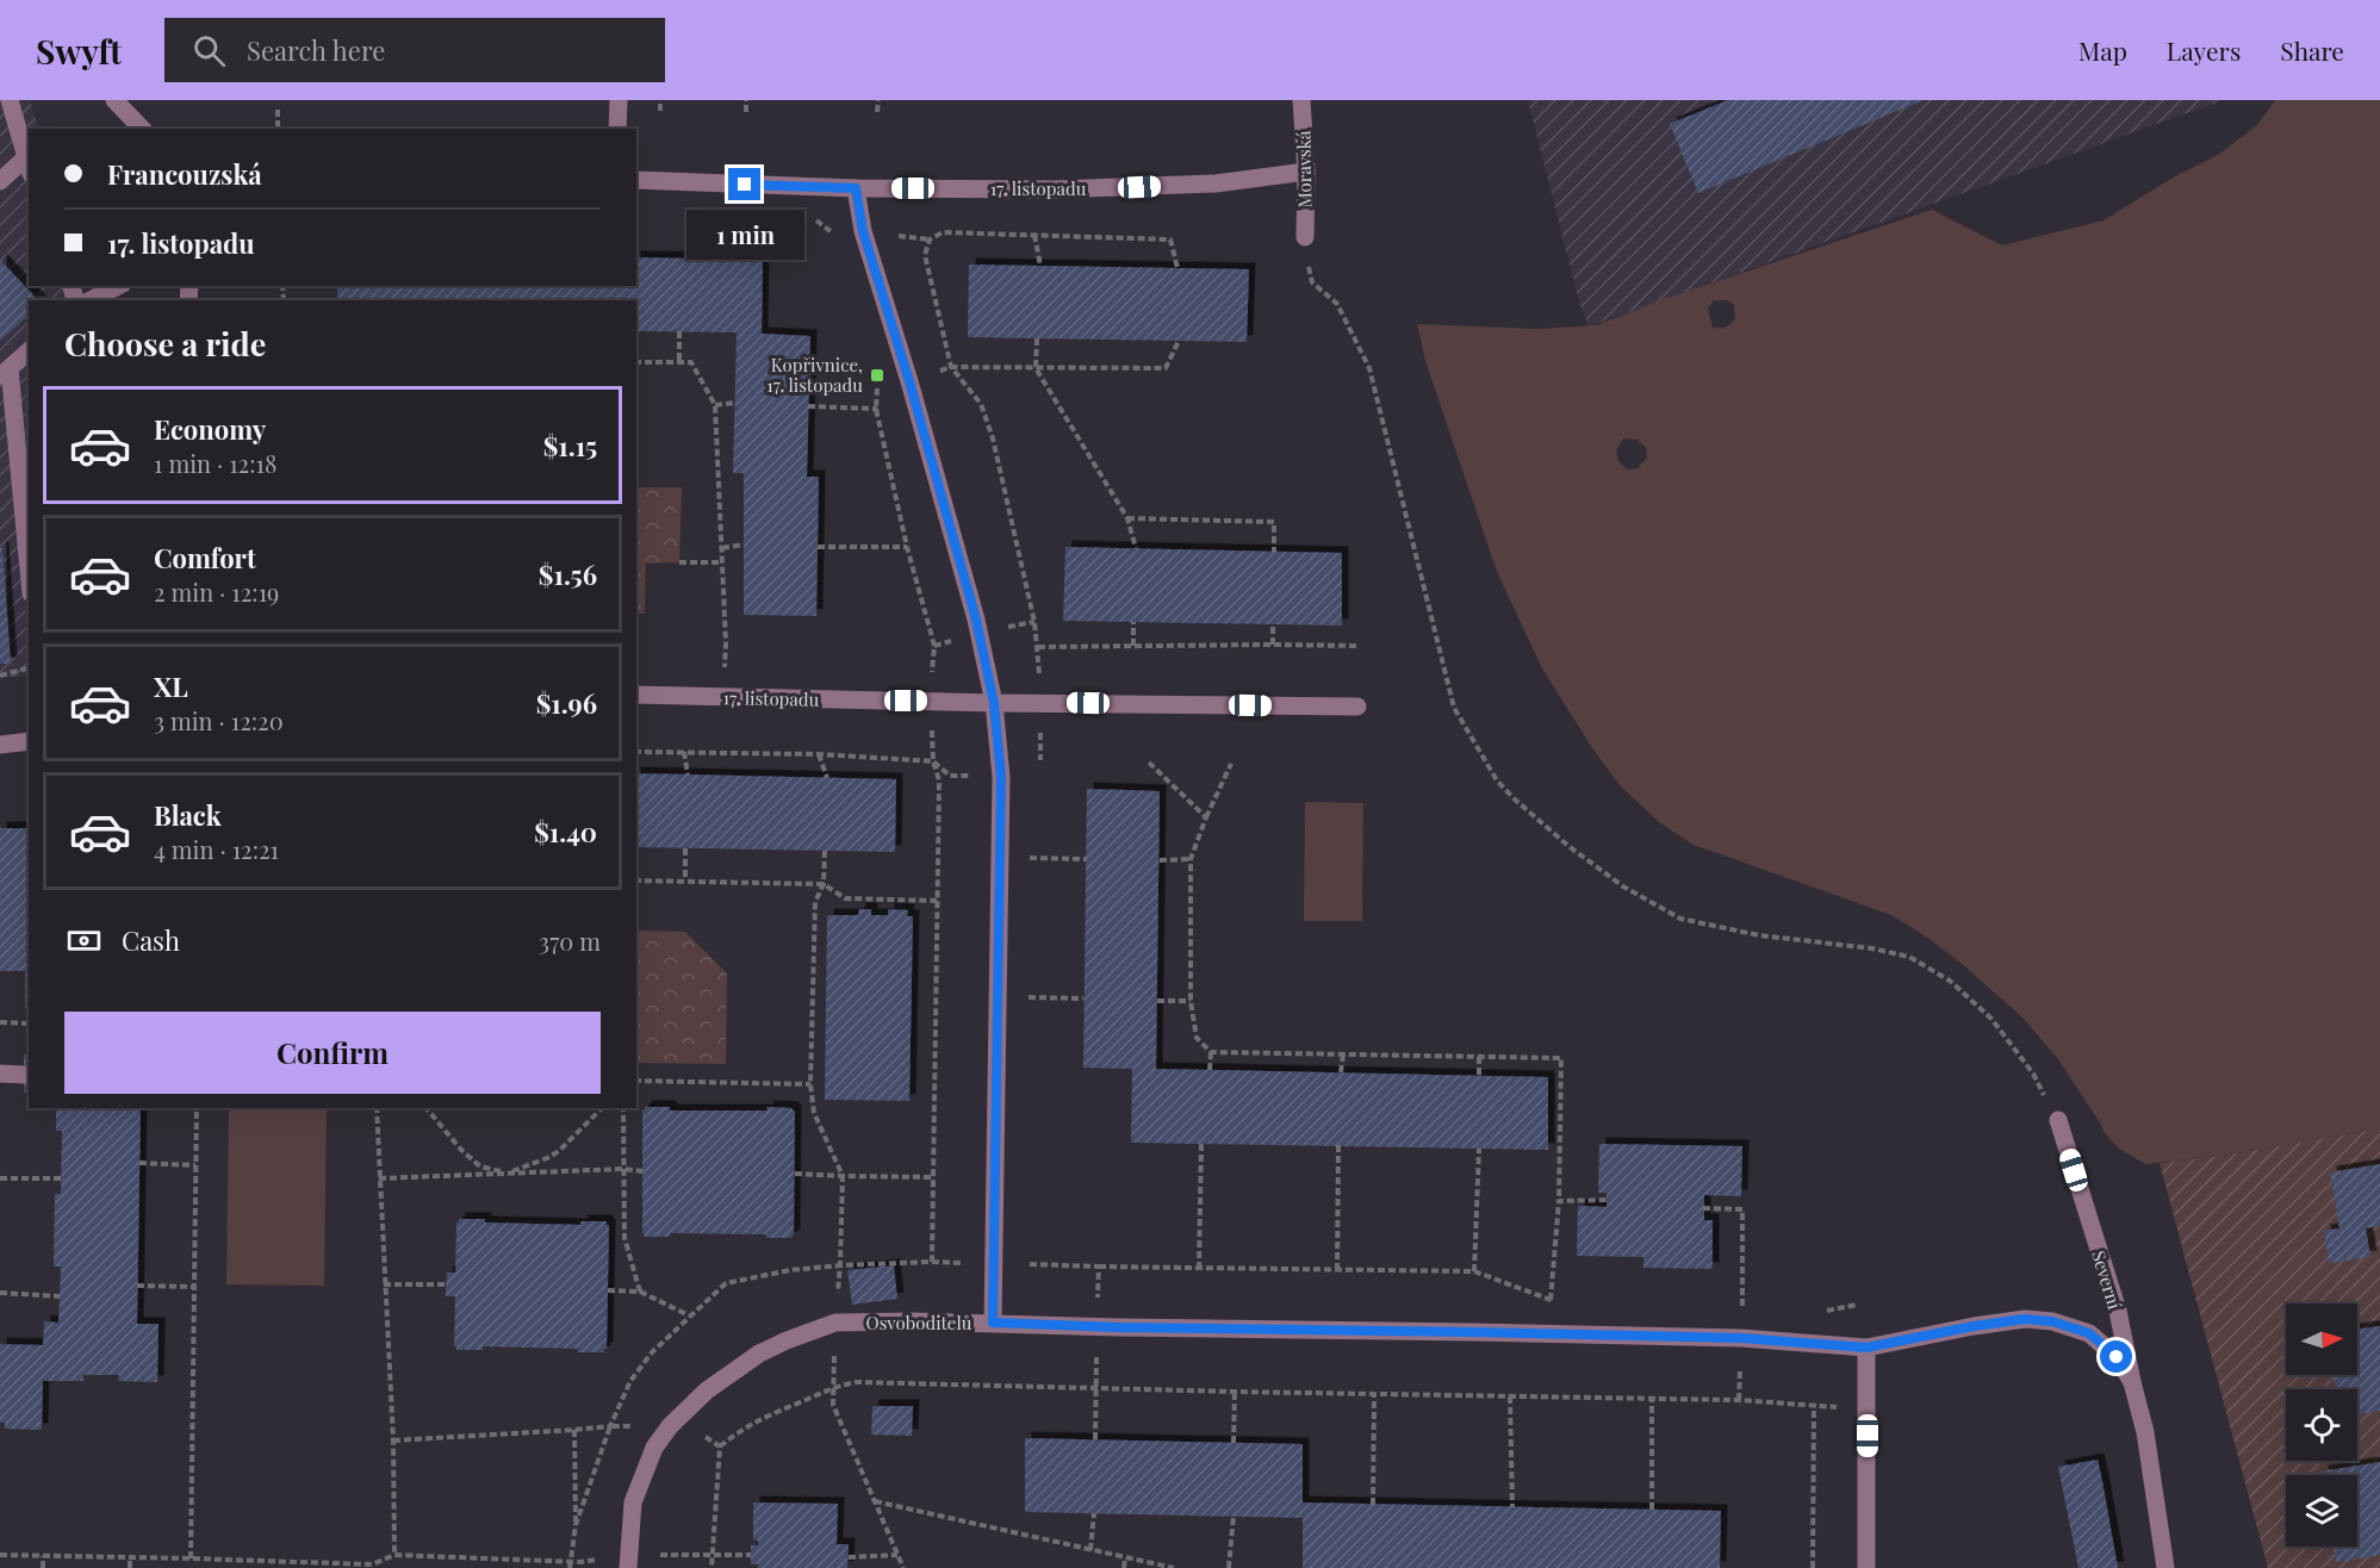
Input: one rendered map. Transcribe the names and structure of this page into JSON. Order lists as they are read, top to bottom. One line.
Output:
{"streets":{"street":["Moravská","17. listopadu","Severní","Osvoboditelů"]},"crossings":[["Moravská","17. listopadu"],["Severní","Osvoboditelů"]],"places":{"transit":["Kopřivnice, 17. listopadu"]},"north":"right","page":{"header":"Swyft","search":"Search here","nav":["Map","Layers","Share"],"banner":["Francouzská","17. listopadu"],"bubble":"1 min","heading":"Choose a ride","list":[{"name":"Economy","note":"1 min · 12:18","value":"$1.15"},{"name":"Comfort","note":"2 min · 12:19","value":"$1.56"},{"name":"XL","note":"3 min · 12:20","value":"$1.96"},{"name":"Black","note":"4 min · 12:21","value":"$1.40"}],"pay":["Cash","370 m"],"buttons":"Confirm"}}
